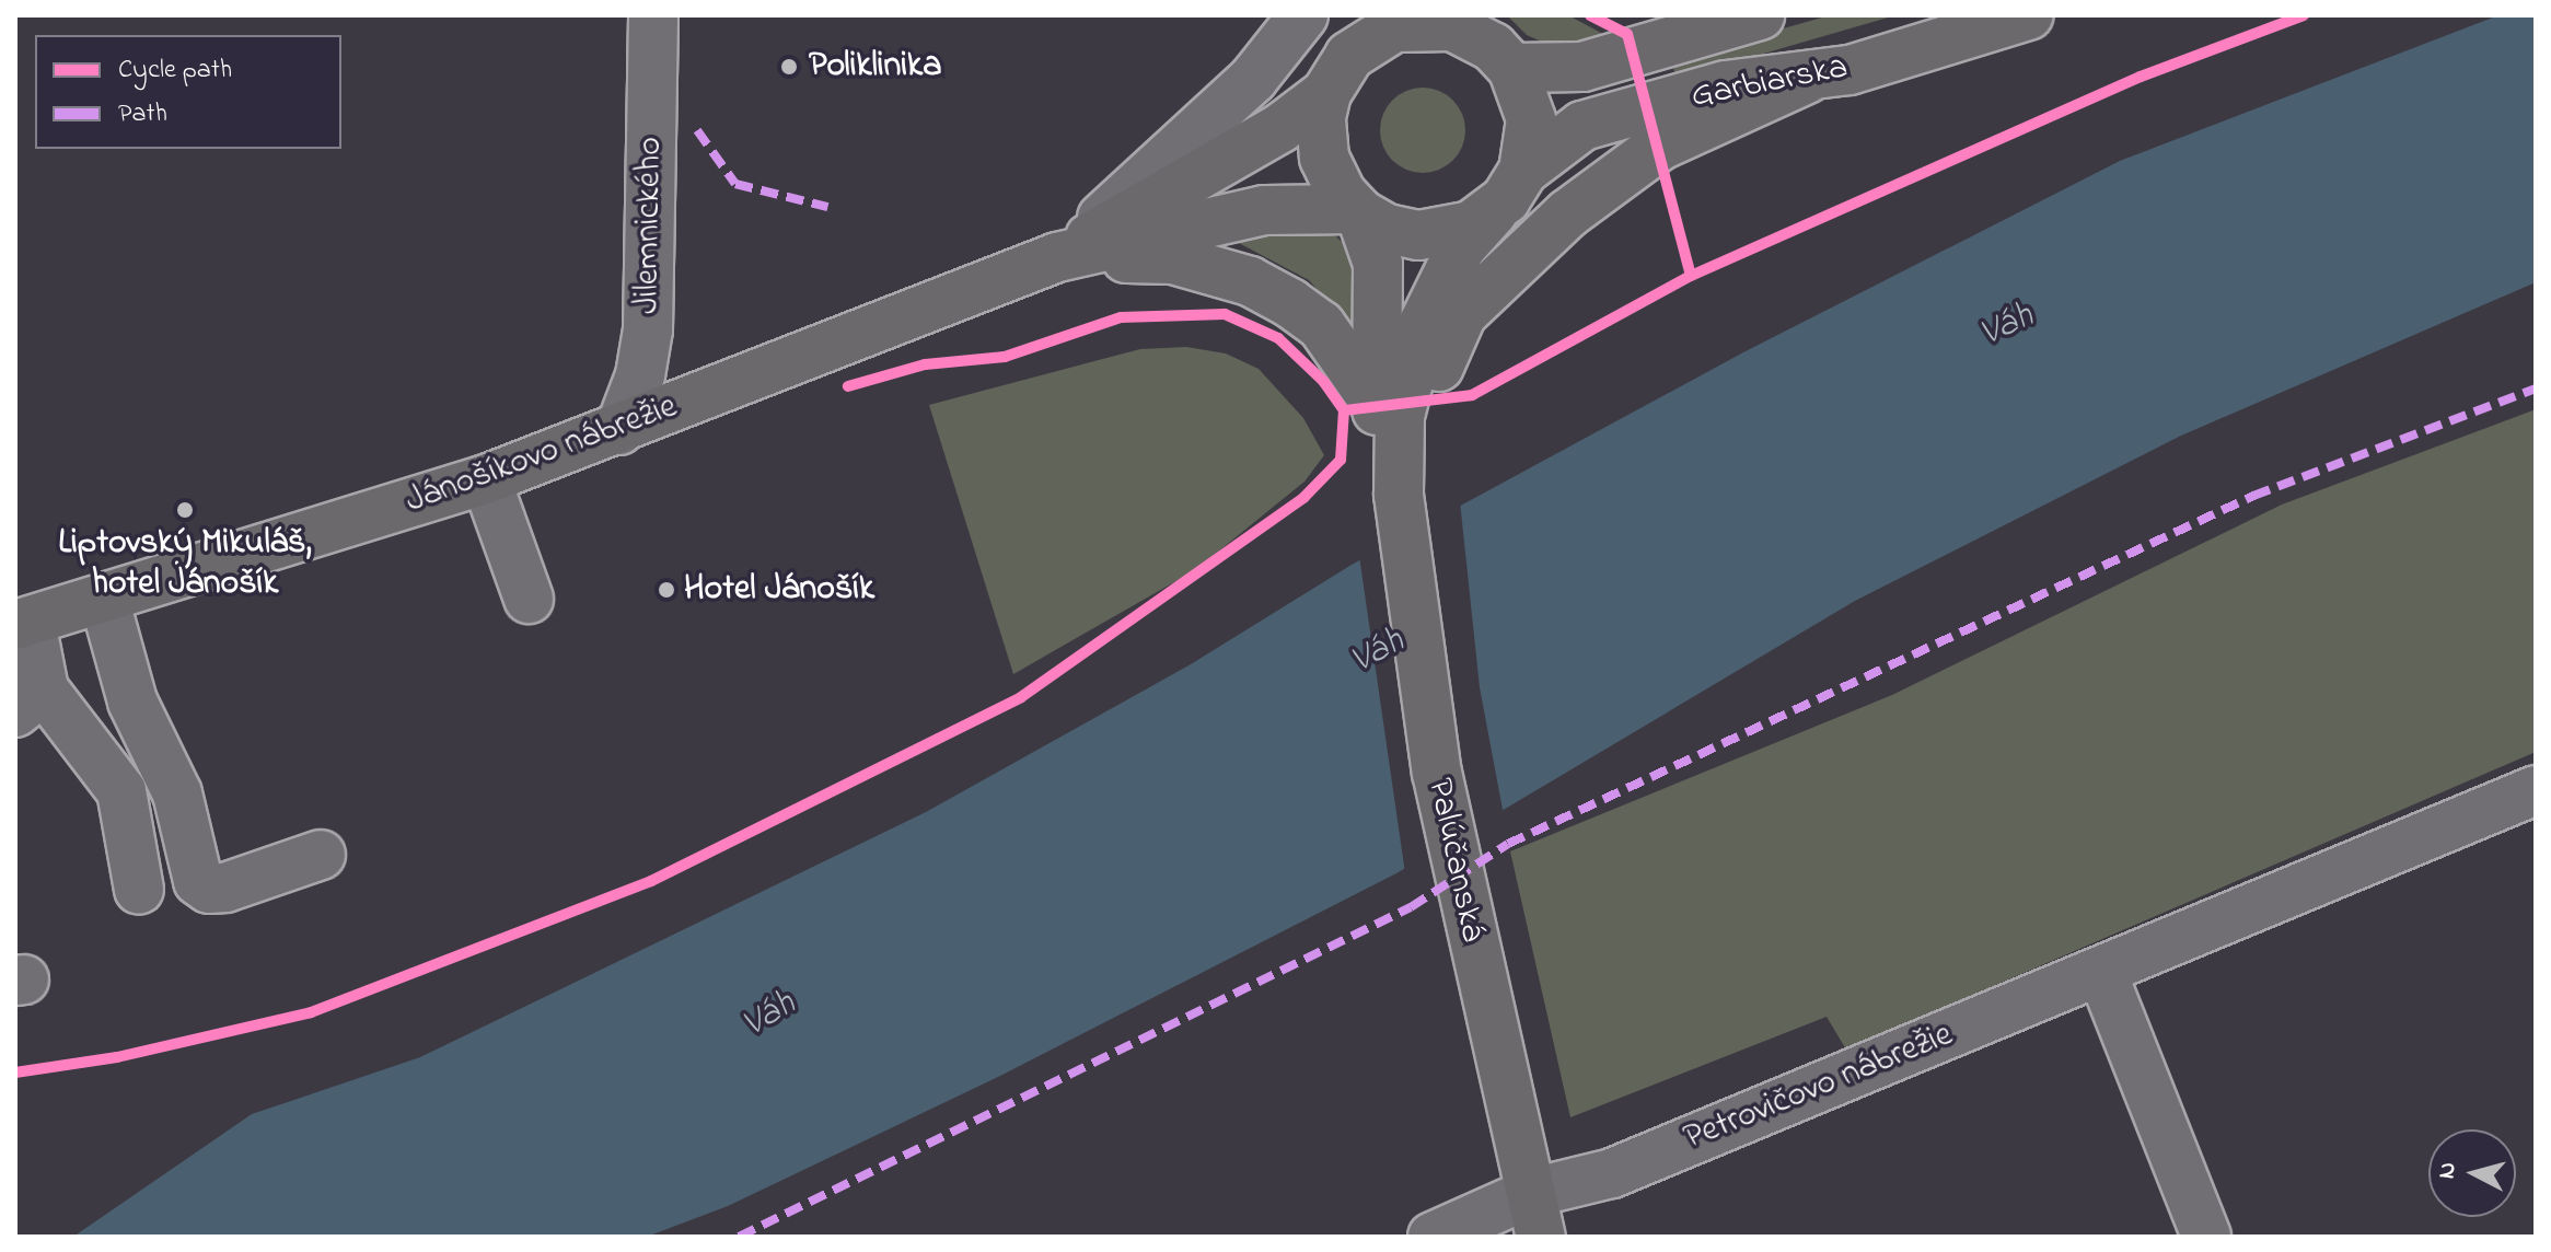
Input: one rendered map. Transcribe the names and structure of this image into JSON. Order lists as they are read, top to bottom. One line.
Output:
{"streets":{"main road":["Garbiarska","Jánošíkovo nábrežie","Palúčanská"],"street":["Jilemnického","Petrovičovo nábrežie"]},"crossings":[["Garbiarska","Jánošíkovo nábrežie"],["Garbiarska","Palúčanská"],["Jilemnického","Jánošíkovo nábrežie"],["Jánošíkovo nábrežie","Palúčanská"],["Palúčanská","Petrovičovo nábrežie"]],"water":["Váh"],"places":["Poliklinika","Liptovský Mikuláš, hotel Jánošík","Hotel Jánošík"],"legend":["Cycle path","Path"],"north":"left"}
